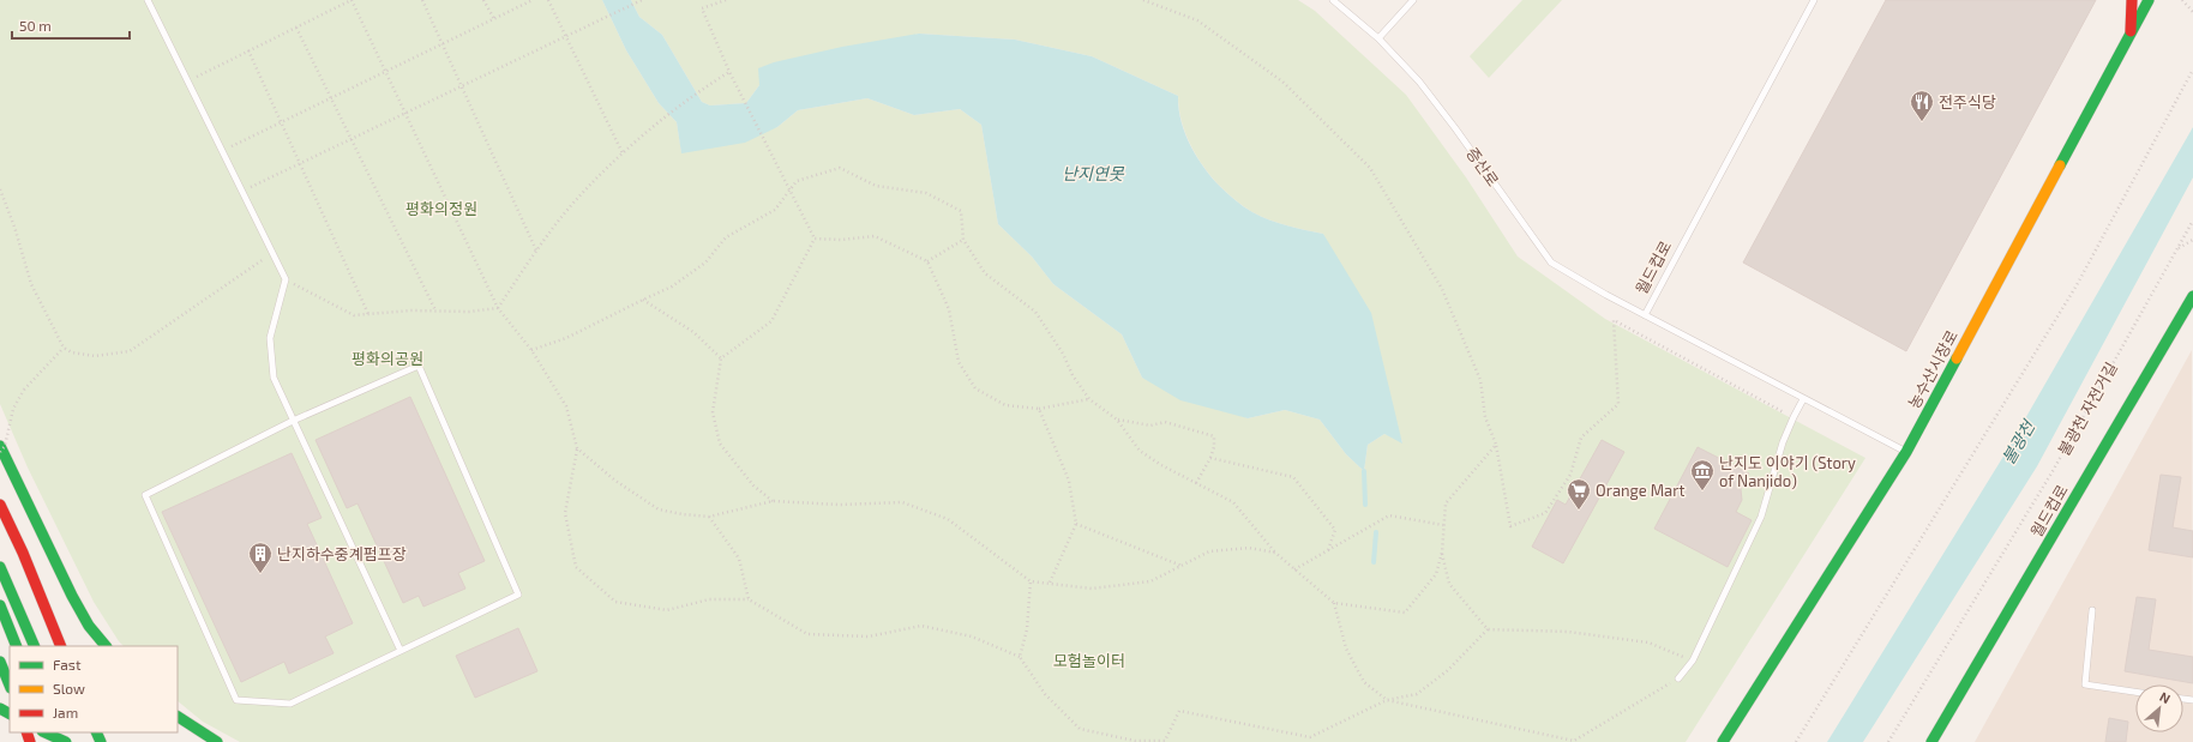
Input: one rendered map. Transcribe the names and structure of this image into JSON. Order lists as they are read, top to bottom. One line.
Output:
{"streets":{"main road":["월드컵로","농수산시장로"],"lane":["증산로"],"path":["불광천 자전거길"]},"crossings":[["증산로","월드컵로"],["월드컵로","농수산시장로"]],"water":["난지연못","불광천"],"parks":["평화의정원","평화의공원","모험놀이터"],"places":{"restaurant":["전주식당"],"museum":["난지도 이야기 (Story of Nanjido)"],"supermarket":["Orange Mart"],"building":["난지하수중계펌프장"]},"legend":["Fast","Slow","Jam"],"scale_bar":"50 m","north":"top right"}
